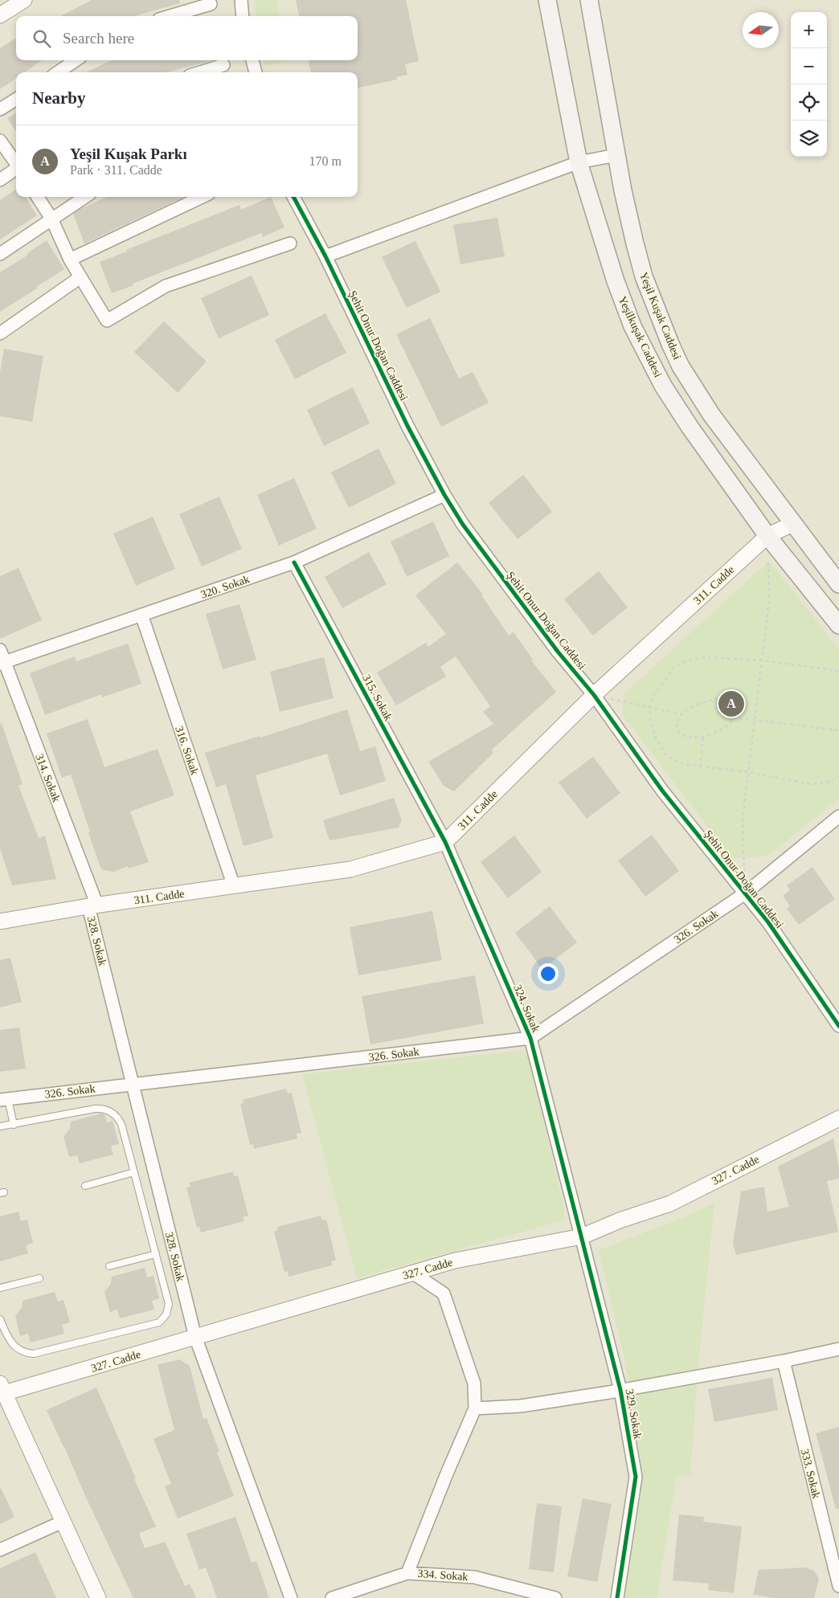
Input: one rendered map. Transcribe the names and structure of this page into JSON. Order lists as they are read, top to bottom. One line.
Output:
{"streets":{"main road":["Yeşil Kuşak Caddesi","Yeşilkuşak Caddesi"],"street":["Şehit Onur Doğan Caddesi","311. Cadde","320. Sokak","315. Sokak","316. Sokak","314. Sokak","326. Sokak","328. Sokak","324. Sokak","327. Cadde","329. Sokak","333. Sokak","334. Sokak"]},"crossings":[["Yeşil Kuşak Caddesi","311. Cadde"],["Yeşilkuşak Caddesi","311. Cadde"],["Şehit Onur Doğan Caddesi","311. Cadde"],["Şehit Onur Doğan Caddesi","320. Sokak"],["Şehit Onur Doğan Caddesi","326. Sokak"],["311. Cadde","315. Sokak"],["311. Cadde","316. Sokak"],["311. Cadde","314. Sokak"],["311. Cadde","328. Sokak"],["311. Cadde","324. Sokak"],["320. Sokak","315. Sokak"],["320. Sokak","316. Sokak"],["320. Sokak","314. Sokak"],["315. Sokak","324. Sokak"],["314. Sokak","328. Sokak"],["326. Sokak","328. Sokak"],["326. Sokak","324. Sokak"],["328. Sokak","327. Cadde"],["324. Sokak","327. Cadde"],["324. Sokak","329. Sokak"],["327. Cadde","329. Sokak"]],"north":"left","page":{"map_buttons":["+","−"],"search":"Search here","heading":"Nearby","list":[{"mark":"A","name":"Yeşil Kuşak Parkı","note":"Park · 311. Cadde","value":"170 m"}],"pins":"A"}}
